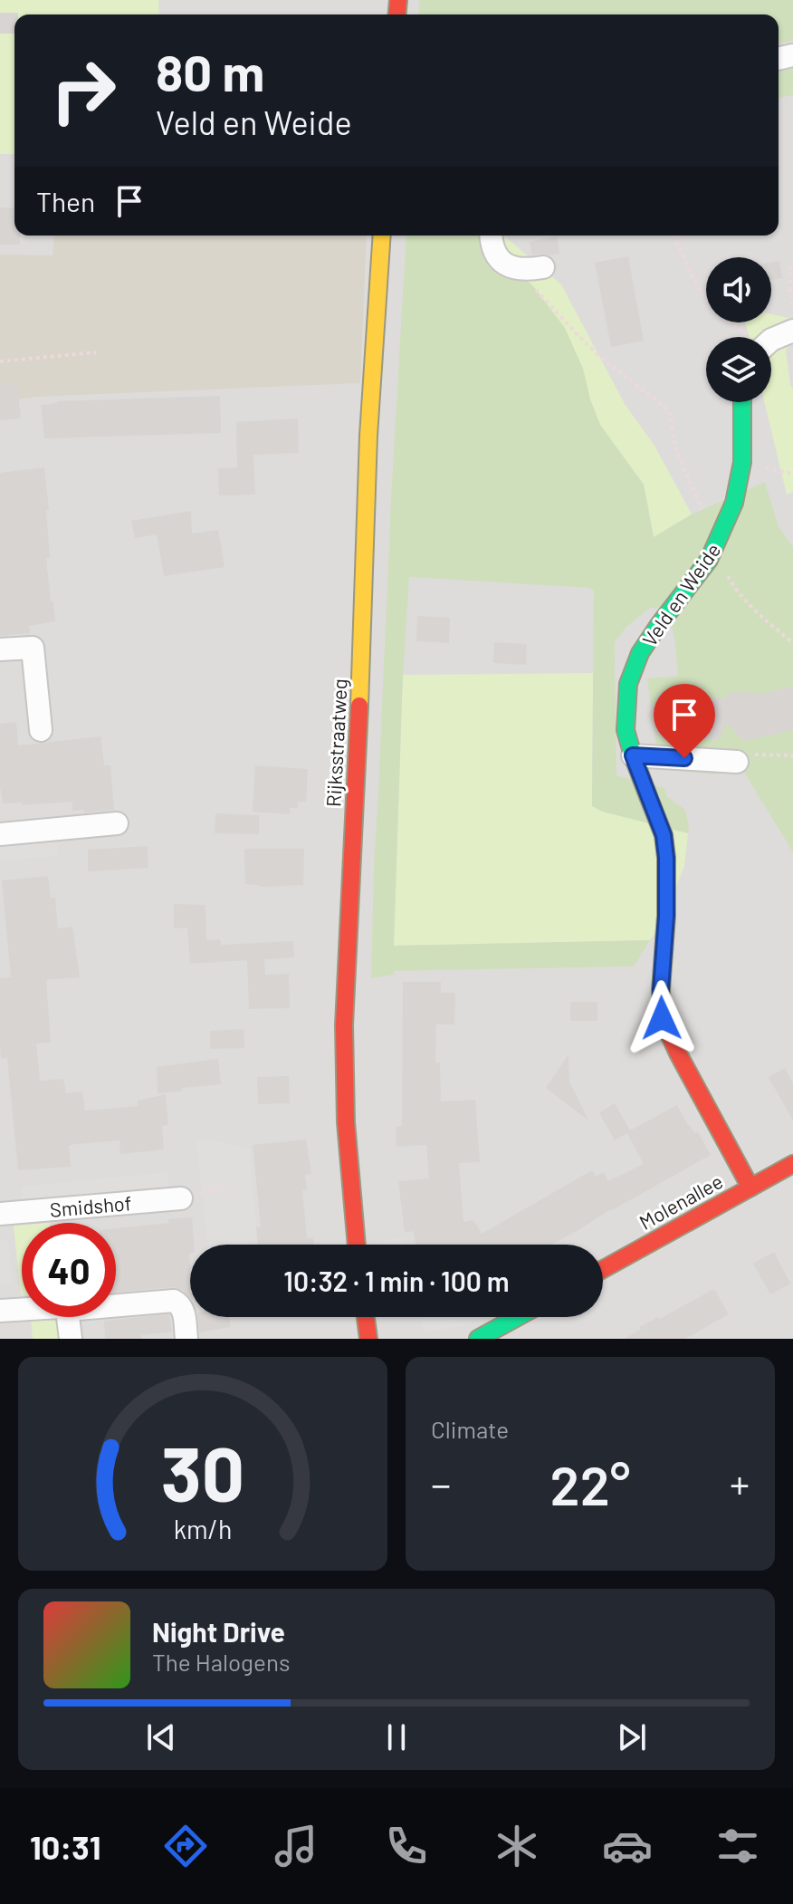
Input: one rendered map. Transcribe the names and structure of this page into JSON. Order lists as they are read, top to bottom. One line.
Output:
{"streets":{"main road":["Veld en Weide","Rijksstraatweg","Molenallee"],"street":["Smidshof"]},"crossings":[["Veld en Weide","Molenallee"]],"page":{"turn":["80 m","Veld en Weide"],"then":"Then","limit":"40","trip":"10:32 · 1 min · 100 m","tile":"Climate","heat":["−","22°","+"],"song":["Night Drive","The Halogens"],"tabs":"10:31","gauge":["30","km/h"]}}
